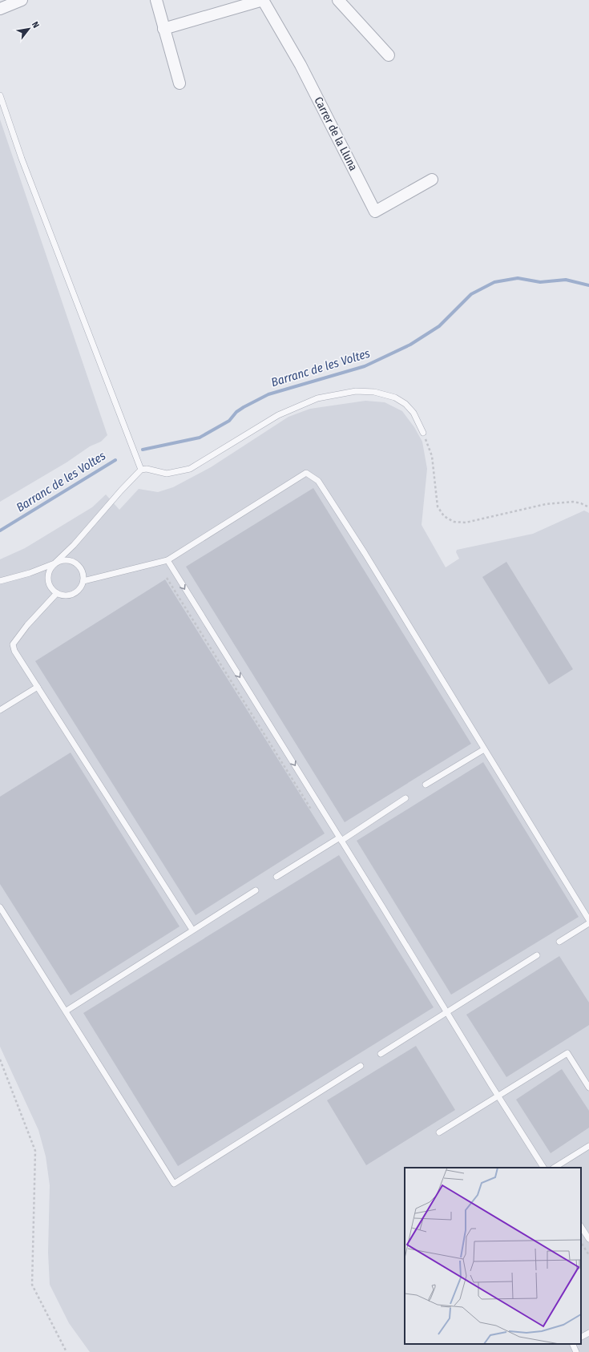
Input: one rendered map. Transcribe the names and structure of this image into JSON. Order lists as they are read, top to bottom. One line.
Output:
{"streets":{"street":["Carrer de la Lluna"]},"water":["Barranc de les Voltes"],"north":"top right"}
